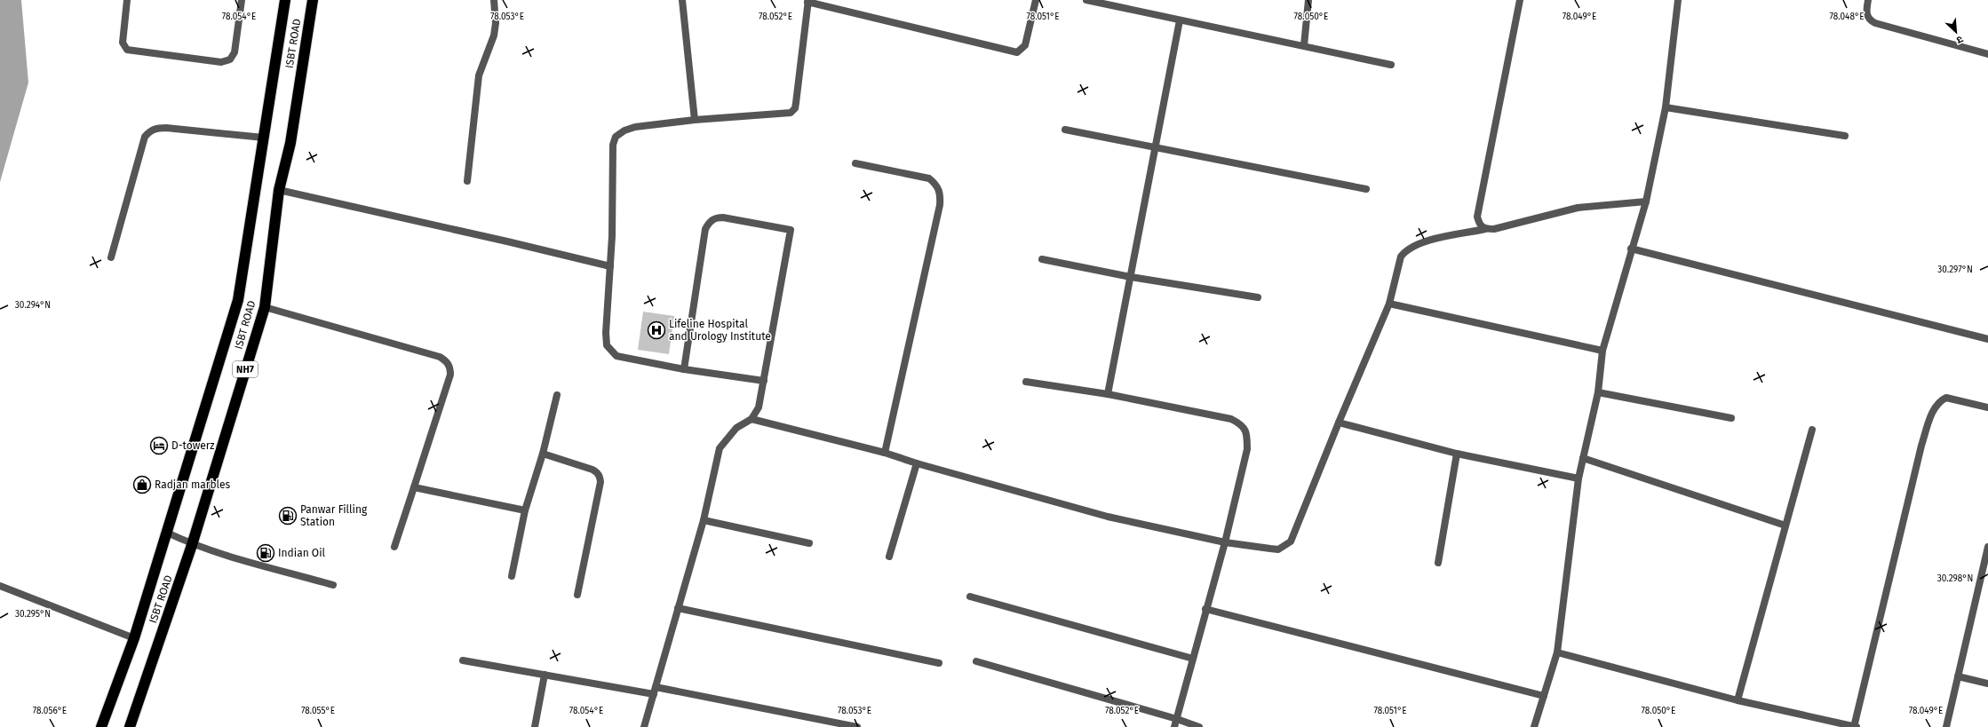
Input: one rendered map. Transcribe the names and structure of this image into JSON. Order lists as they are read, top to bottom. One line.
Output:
{"streets":{"highway":["ISBT ROAD","NH7"]},"places":{"hospital":["Lifeline Hospital and Urology Institute"],"hotel":["D-towerz"],"shop":["Radjan marbles"],"fuel station":["Panwar Filling Station","Indian Oil"]},"north":"bottom right","coordinates":["78.054°E","78.053°E","78.052°E","78.051°E","78.050°E","78.049°E","78.048°E","30.297°N","30.294°N","30.298°N","30.295°N","78.056°E","78.055°E"]}
